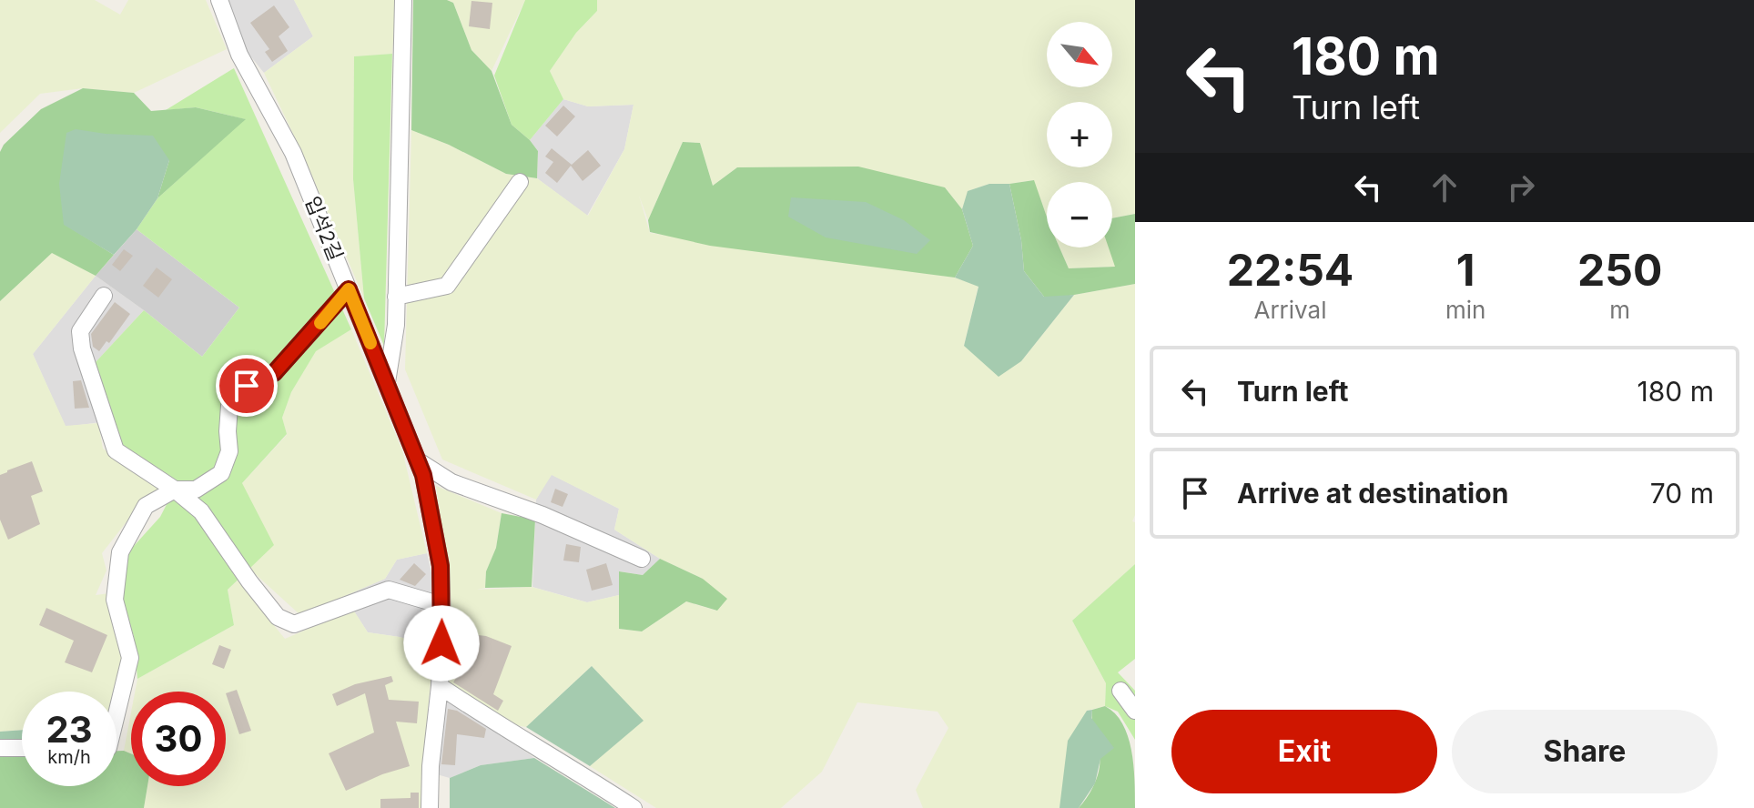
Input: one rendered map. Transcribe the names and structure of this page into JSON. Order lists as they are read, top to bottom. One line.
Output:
{"streets":{"street":["입석2길"]},"north":"bottom right","page":{"turn":["180 m","Turn left"],"map_buttons":["+","−"],"eta":["22:54","Arrival","1","min","250","m"],"list":[{"name":"Turn left","value":"180 m"},{"name":"Arrive at destination","value":"70 m"}],"speed":"23 km/h","limit":"30","buttons":["Exit","Share"]}}
